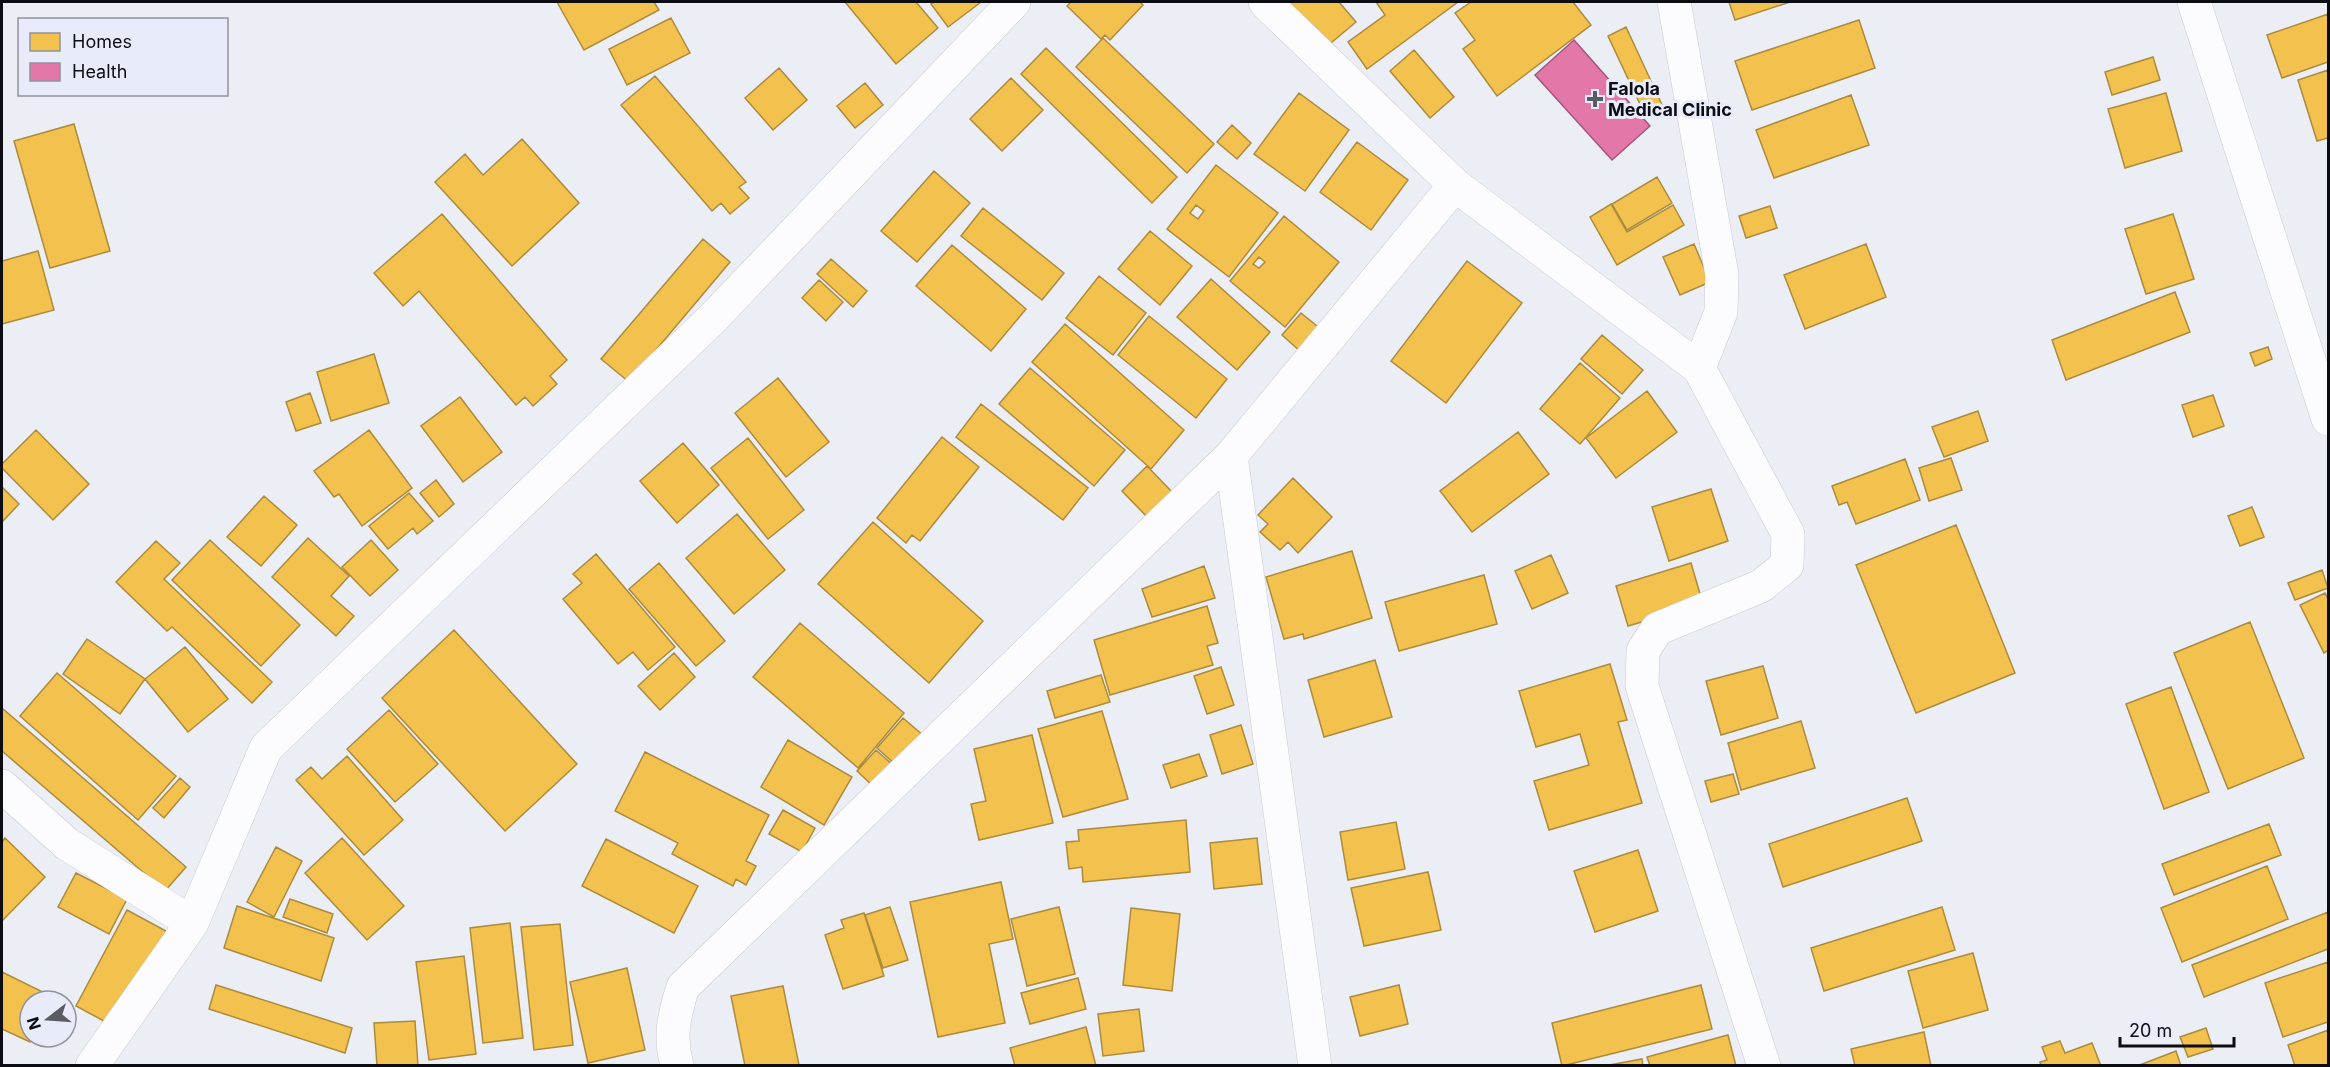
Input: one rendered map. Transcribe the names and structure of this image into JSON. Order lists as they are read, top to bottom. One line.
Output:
{"places":{"health":["Falola Medical Clinic"]},"legend":["Homes","Health"],"scale_bar":"20 m","north":"left"}
